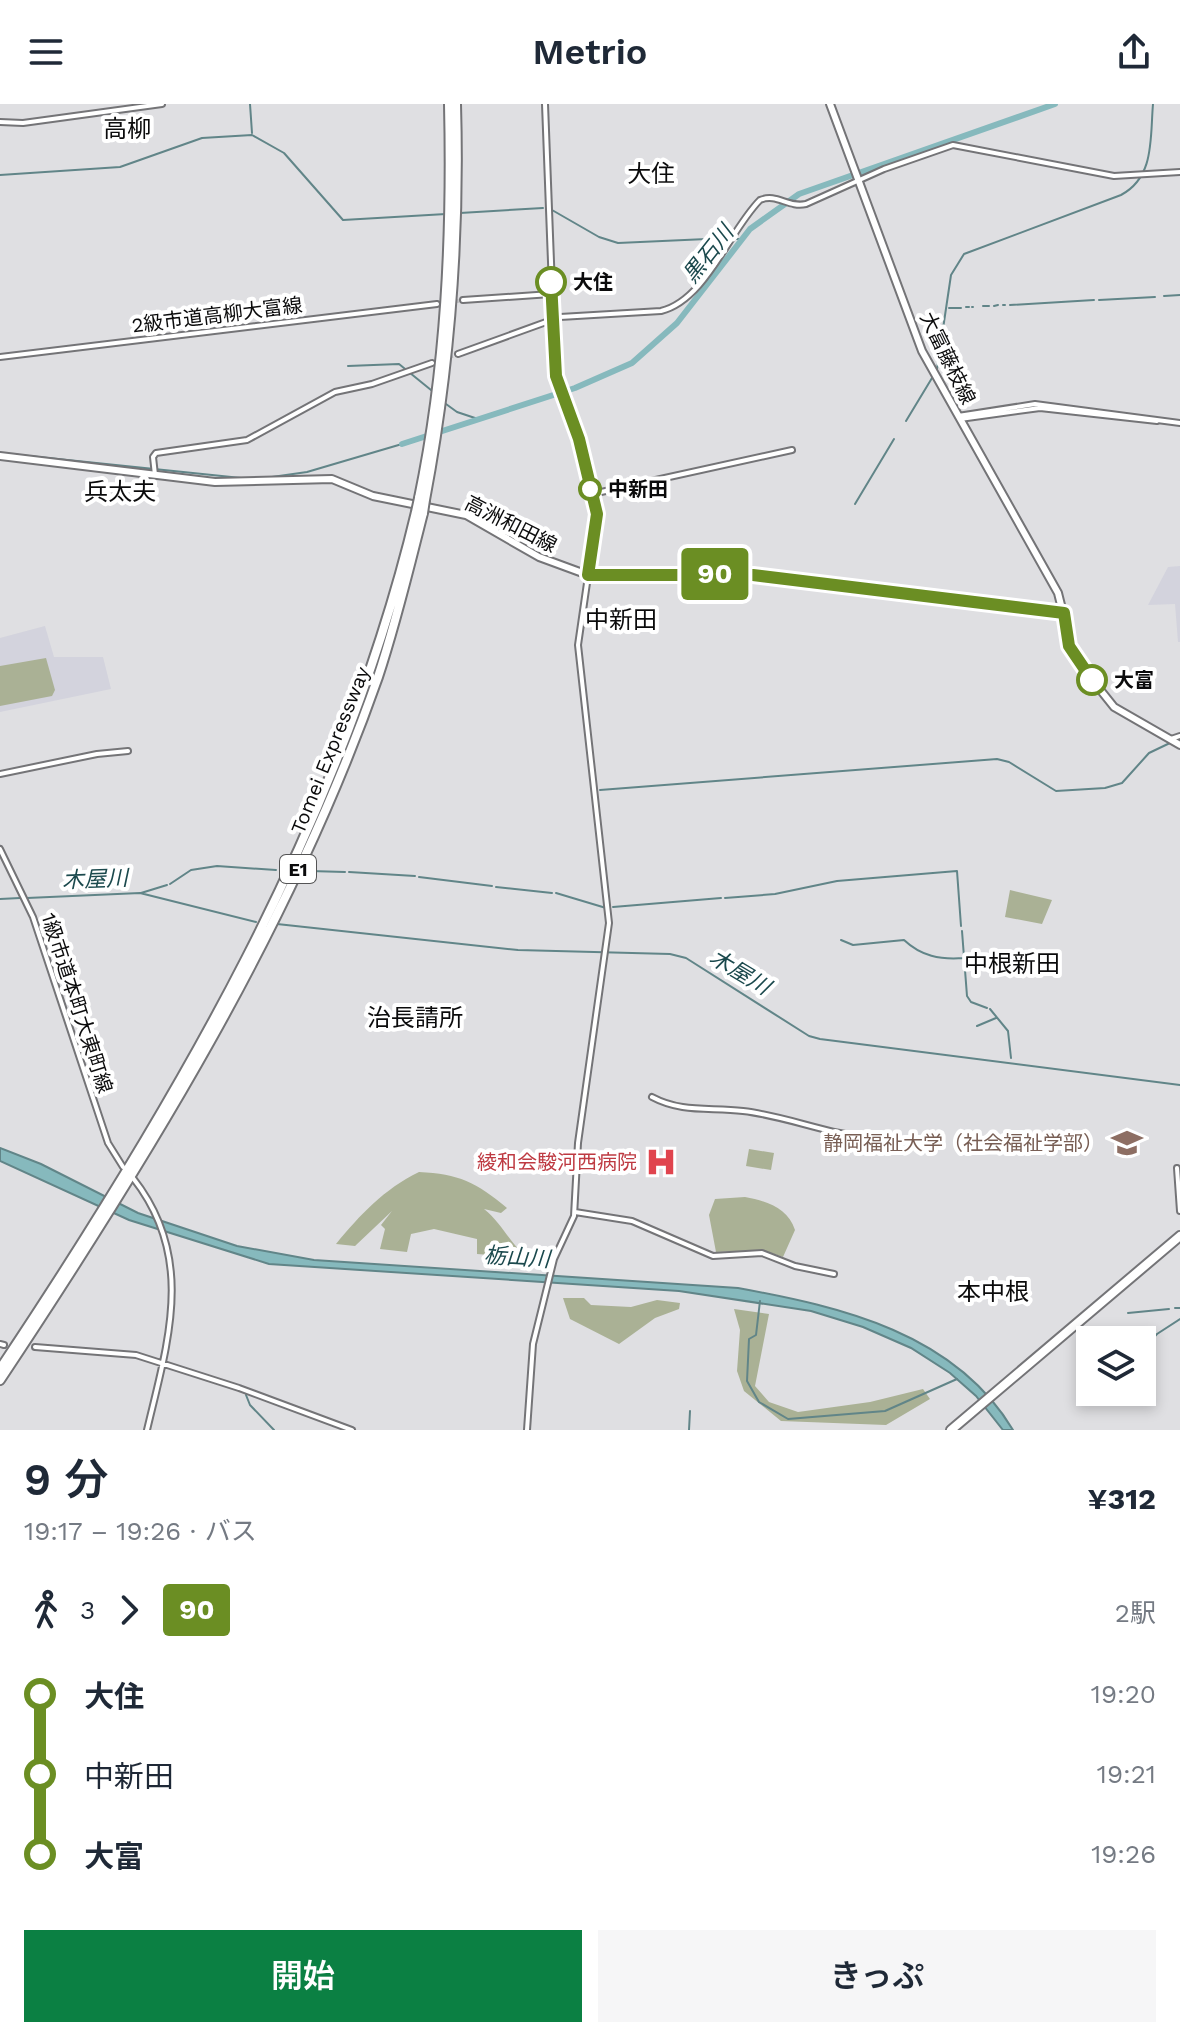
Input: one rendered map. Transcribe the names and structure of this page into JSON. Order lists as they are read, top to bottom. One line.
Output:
{"streets":{"highway":["Tomei Expressway","E1"],"main road":["大富藤枝線","高洲和田線"],"street":["2級市道高柳大富線","1級市道本町大東町線"]},"crossings":[["大富藤枝線","高洲和田線"]],"districts":["高柳","大住","兵太夫","中新田","中根新田","治長請所","本中根"],"water":["黒石川","木屋川","栃山川"],"places":{"other":["大住","中新田","大富"],"school or university":["静岡福祉大学（社会福祉学部）"],"hospital":["綾和会駿河西病院"]},"lines":["bus line 90"],"page":{"header":"Metrio","on_map":"90","heading":["9 分","19:17 – 19:26 · バス","¥312"],"legs":["3","90","2駅"],"list":[{"name":"大住","value":"19:20"},{"name":"中新田","value":"19:21"},{"name":"大富","value":"19:26"}],"buttons":["開始","きっぷ"]}}
